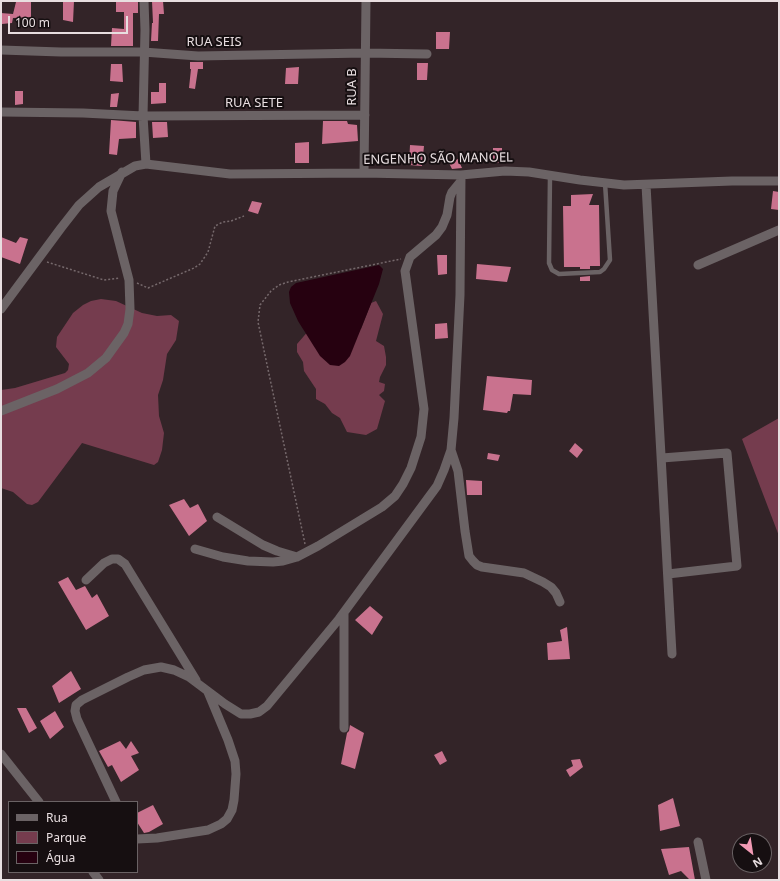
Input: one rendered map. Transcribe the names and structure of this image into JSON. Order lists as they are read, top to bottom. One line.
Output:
{"streets":{"street":["RUA SEIS","RUA B","RUA SETE","ENGENHO SÃO MANOEL"]},"crossings":[["RUA SEIS","RUA B"],["RUA B","RUA SETE"],["RUA B","ENGENHO SÃO MANOEL"]],"legend":["Rua","Parque","Água"],"scale_bar":"100 m","north":"bottom right"}
